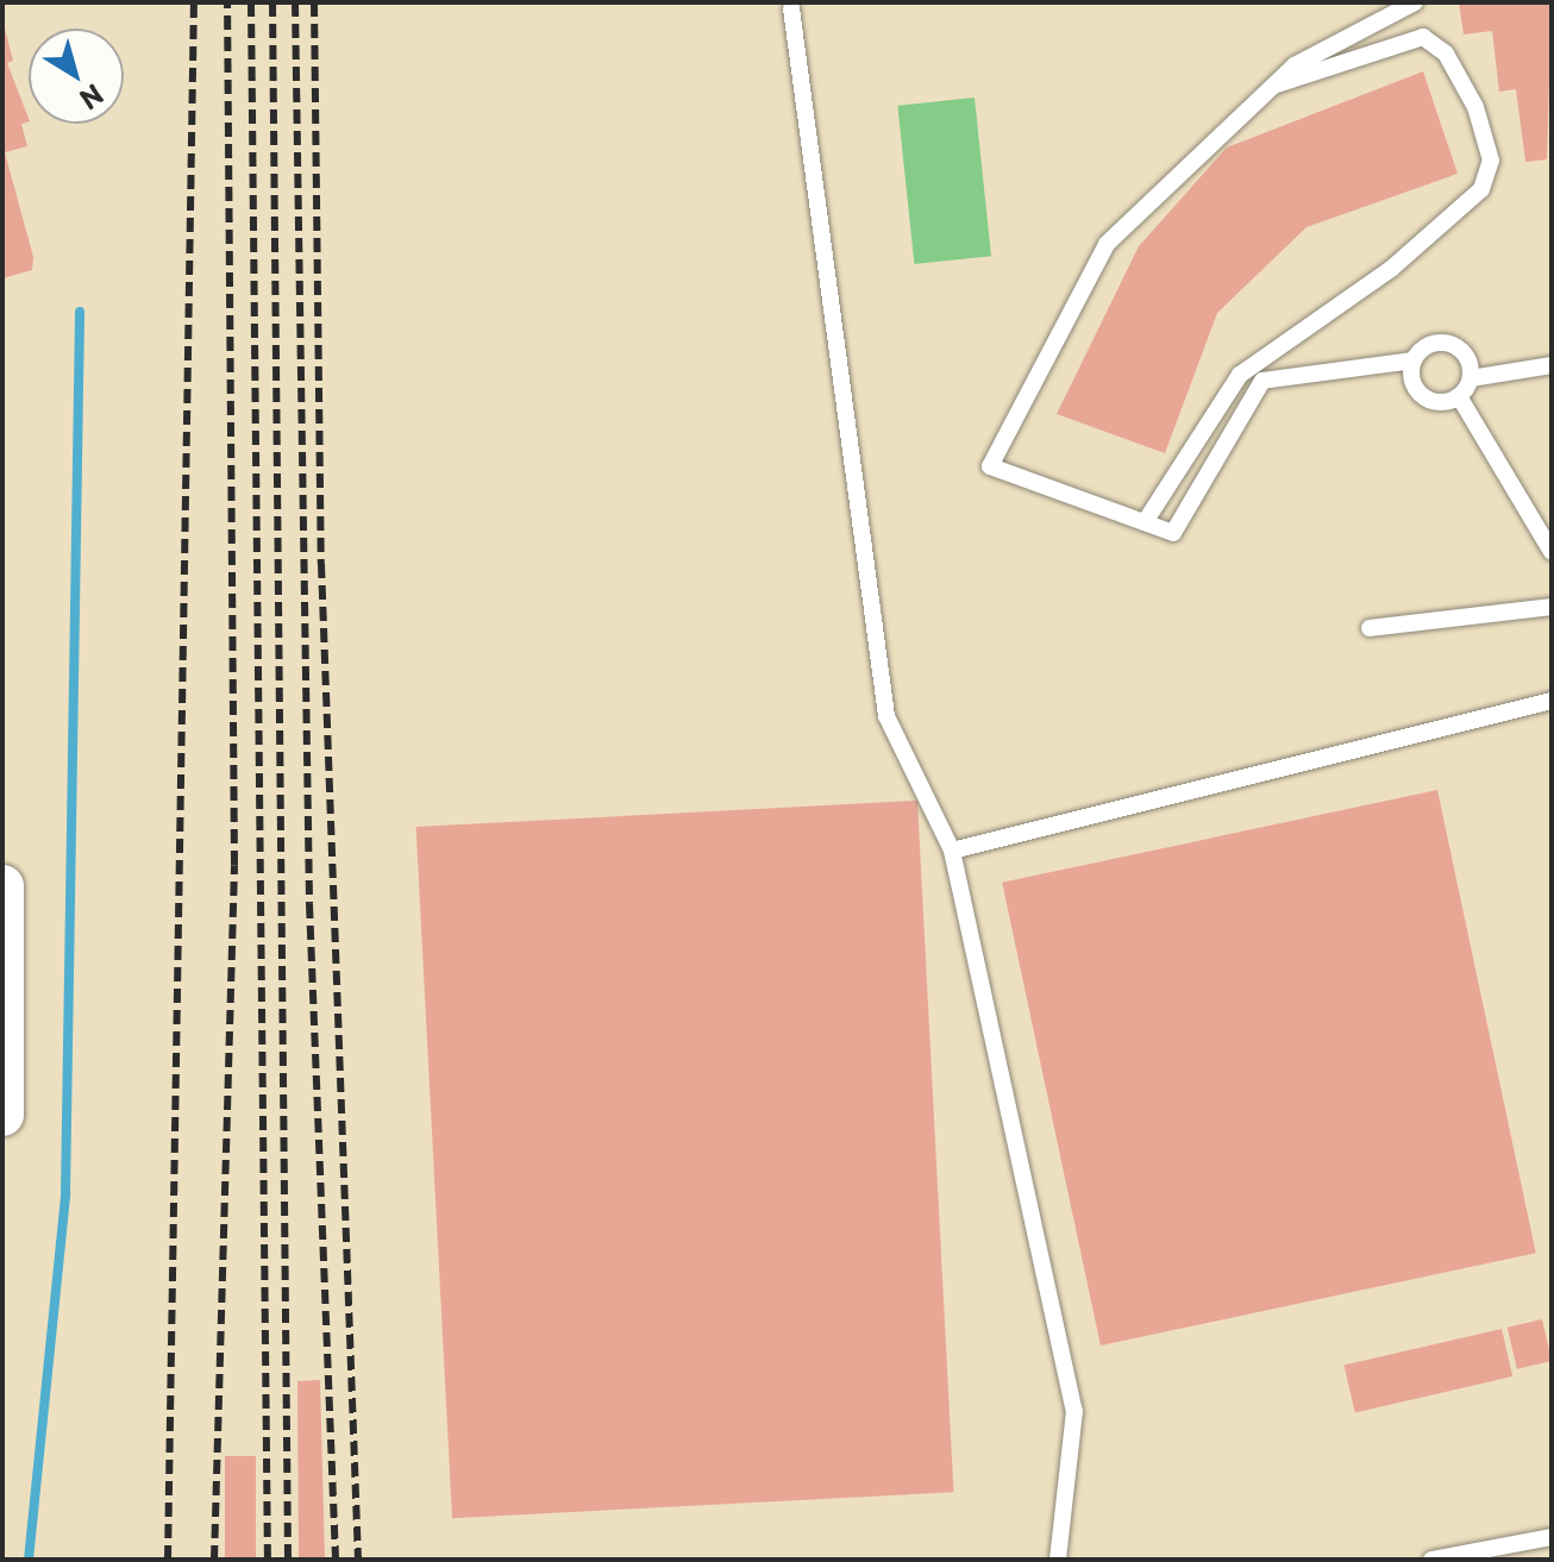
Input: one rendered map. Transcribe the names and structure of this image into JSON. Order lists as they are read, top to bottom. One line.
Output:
{"north":"bottom right"}
